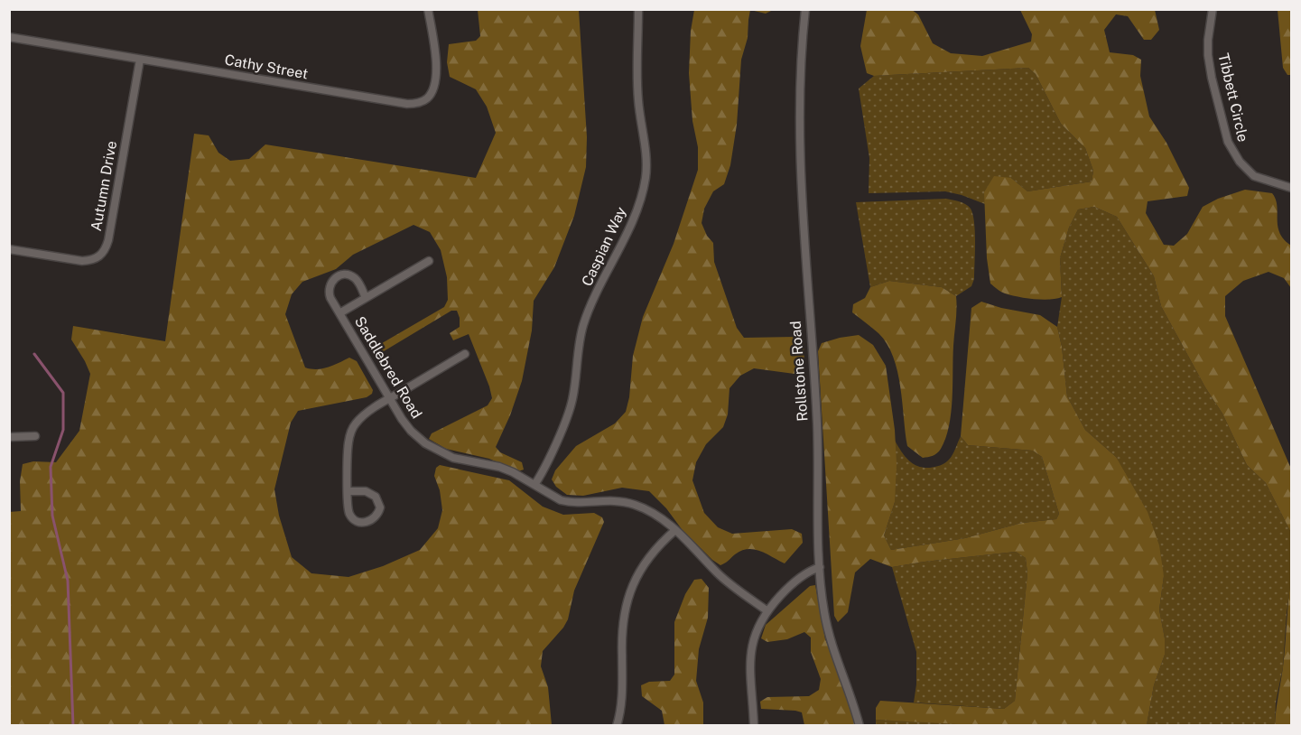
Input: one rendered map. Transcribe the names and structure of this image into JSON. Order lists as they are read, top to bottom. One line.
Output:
{"streets":{"street":["Cathy Street","Tibbett Circle","Autumn Drive","Caspian Way","Saddlebred Road","Rollstone Road"]},"crossings":[["Cathy Street","Autumn Drive"],["Caspian Way","Saddlebred Road"]]}
